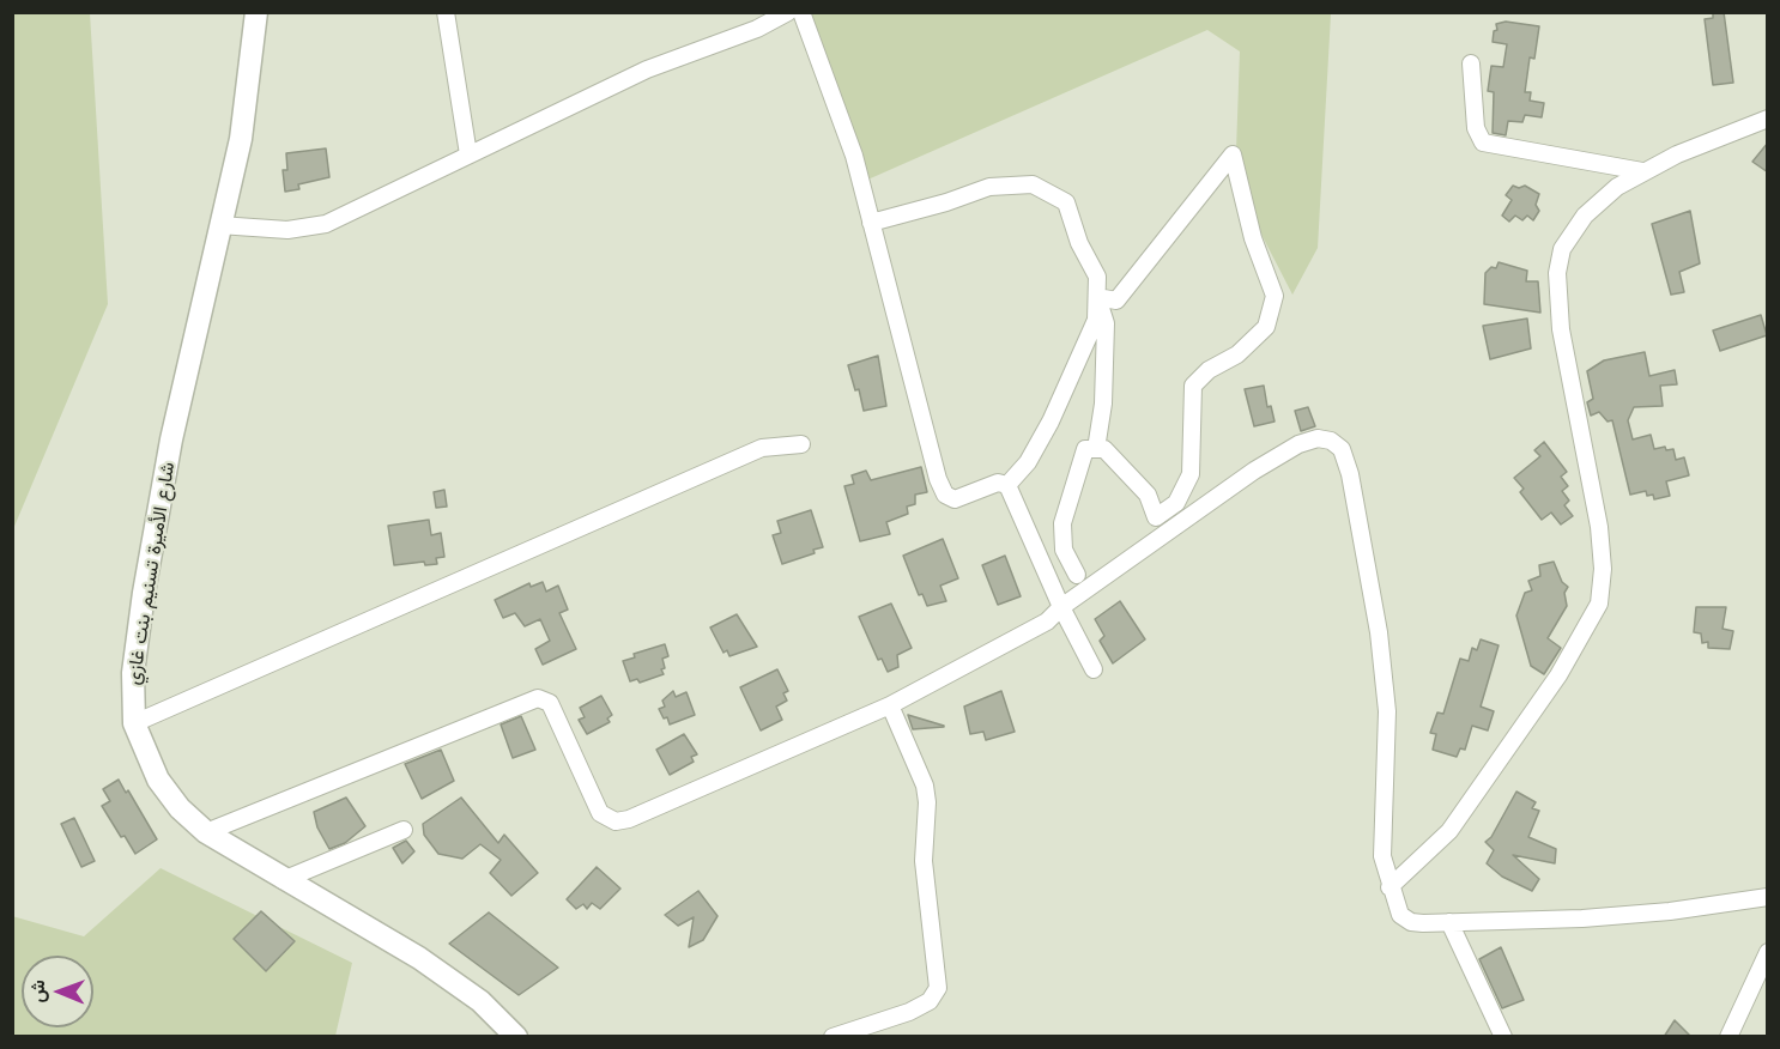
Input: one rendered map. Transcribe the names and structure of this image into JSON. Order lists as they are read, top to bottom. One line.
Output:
{"streets":{"main road":["شارع الأميرة تسنيم بنت غازي"]},"north":"left"}
